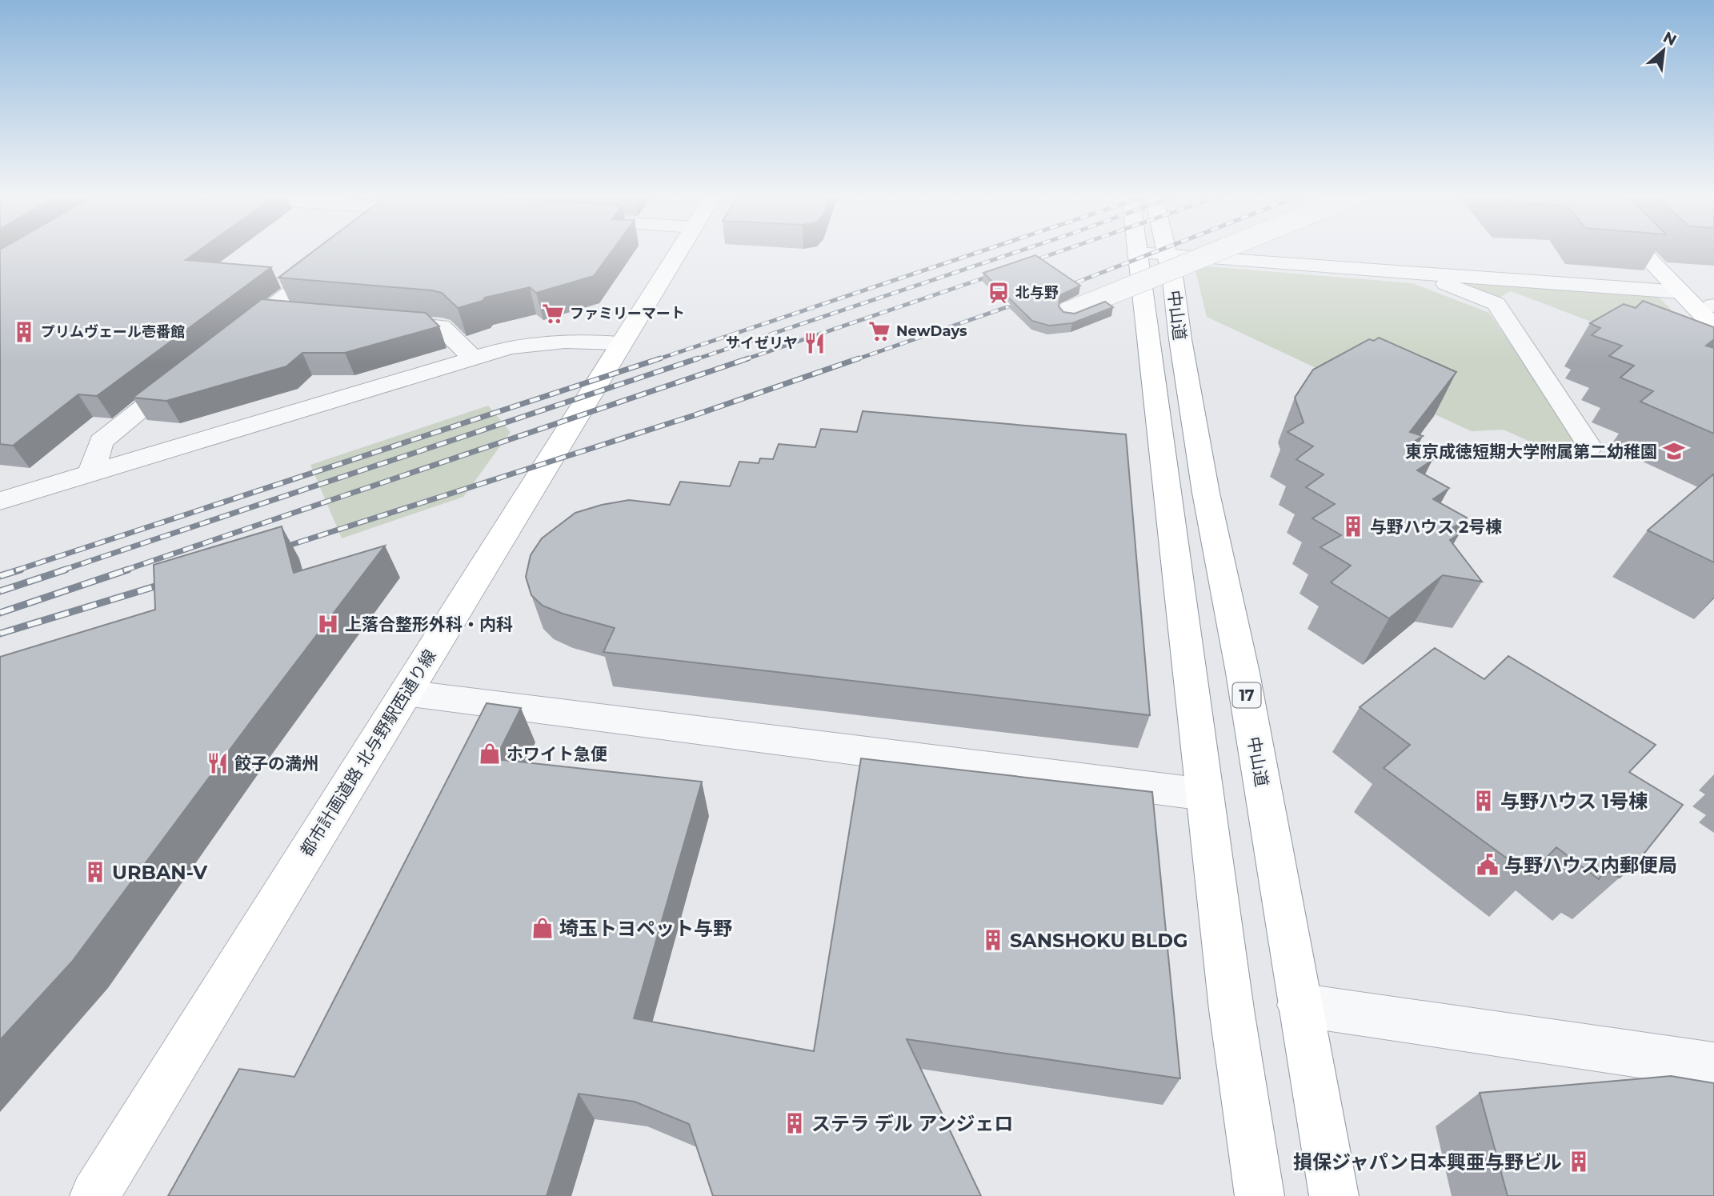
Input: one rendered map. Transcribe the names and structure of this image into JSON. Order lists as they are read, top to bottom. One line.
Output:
{"streets":{"main road":["中山道","17","都市計画道路 北与野駅西通り線"]},"places":{"station":["北与野"],"supermarket":["ファミリーマート","NewDays"],"building":["プリムヴェール壱番館","与野ハウス 2号棟","与野ハウス 1号棟","URBAN-V","SANSHOKU BLDG","ステラ デル アンジェロ","損保ジャパン日本興亜与野ビル"],"restaurant":["サイゼリヤ","餃子の満州"],"school or university":["東京成徳短期大学附属第二幼稚園"],"hospital":["上落合整形外科・内科"],"shop":["ホワイト急便","埼玉トヨペット与野"],"public building":["与野ハウス内郵便局"]},"north":"top right"}
